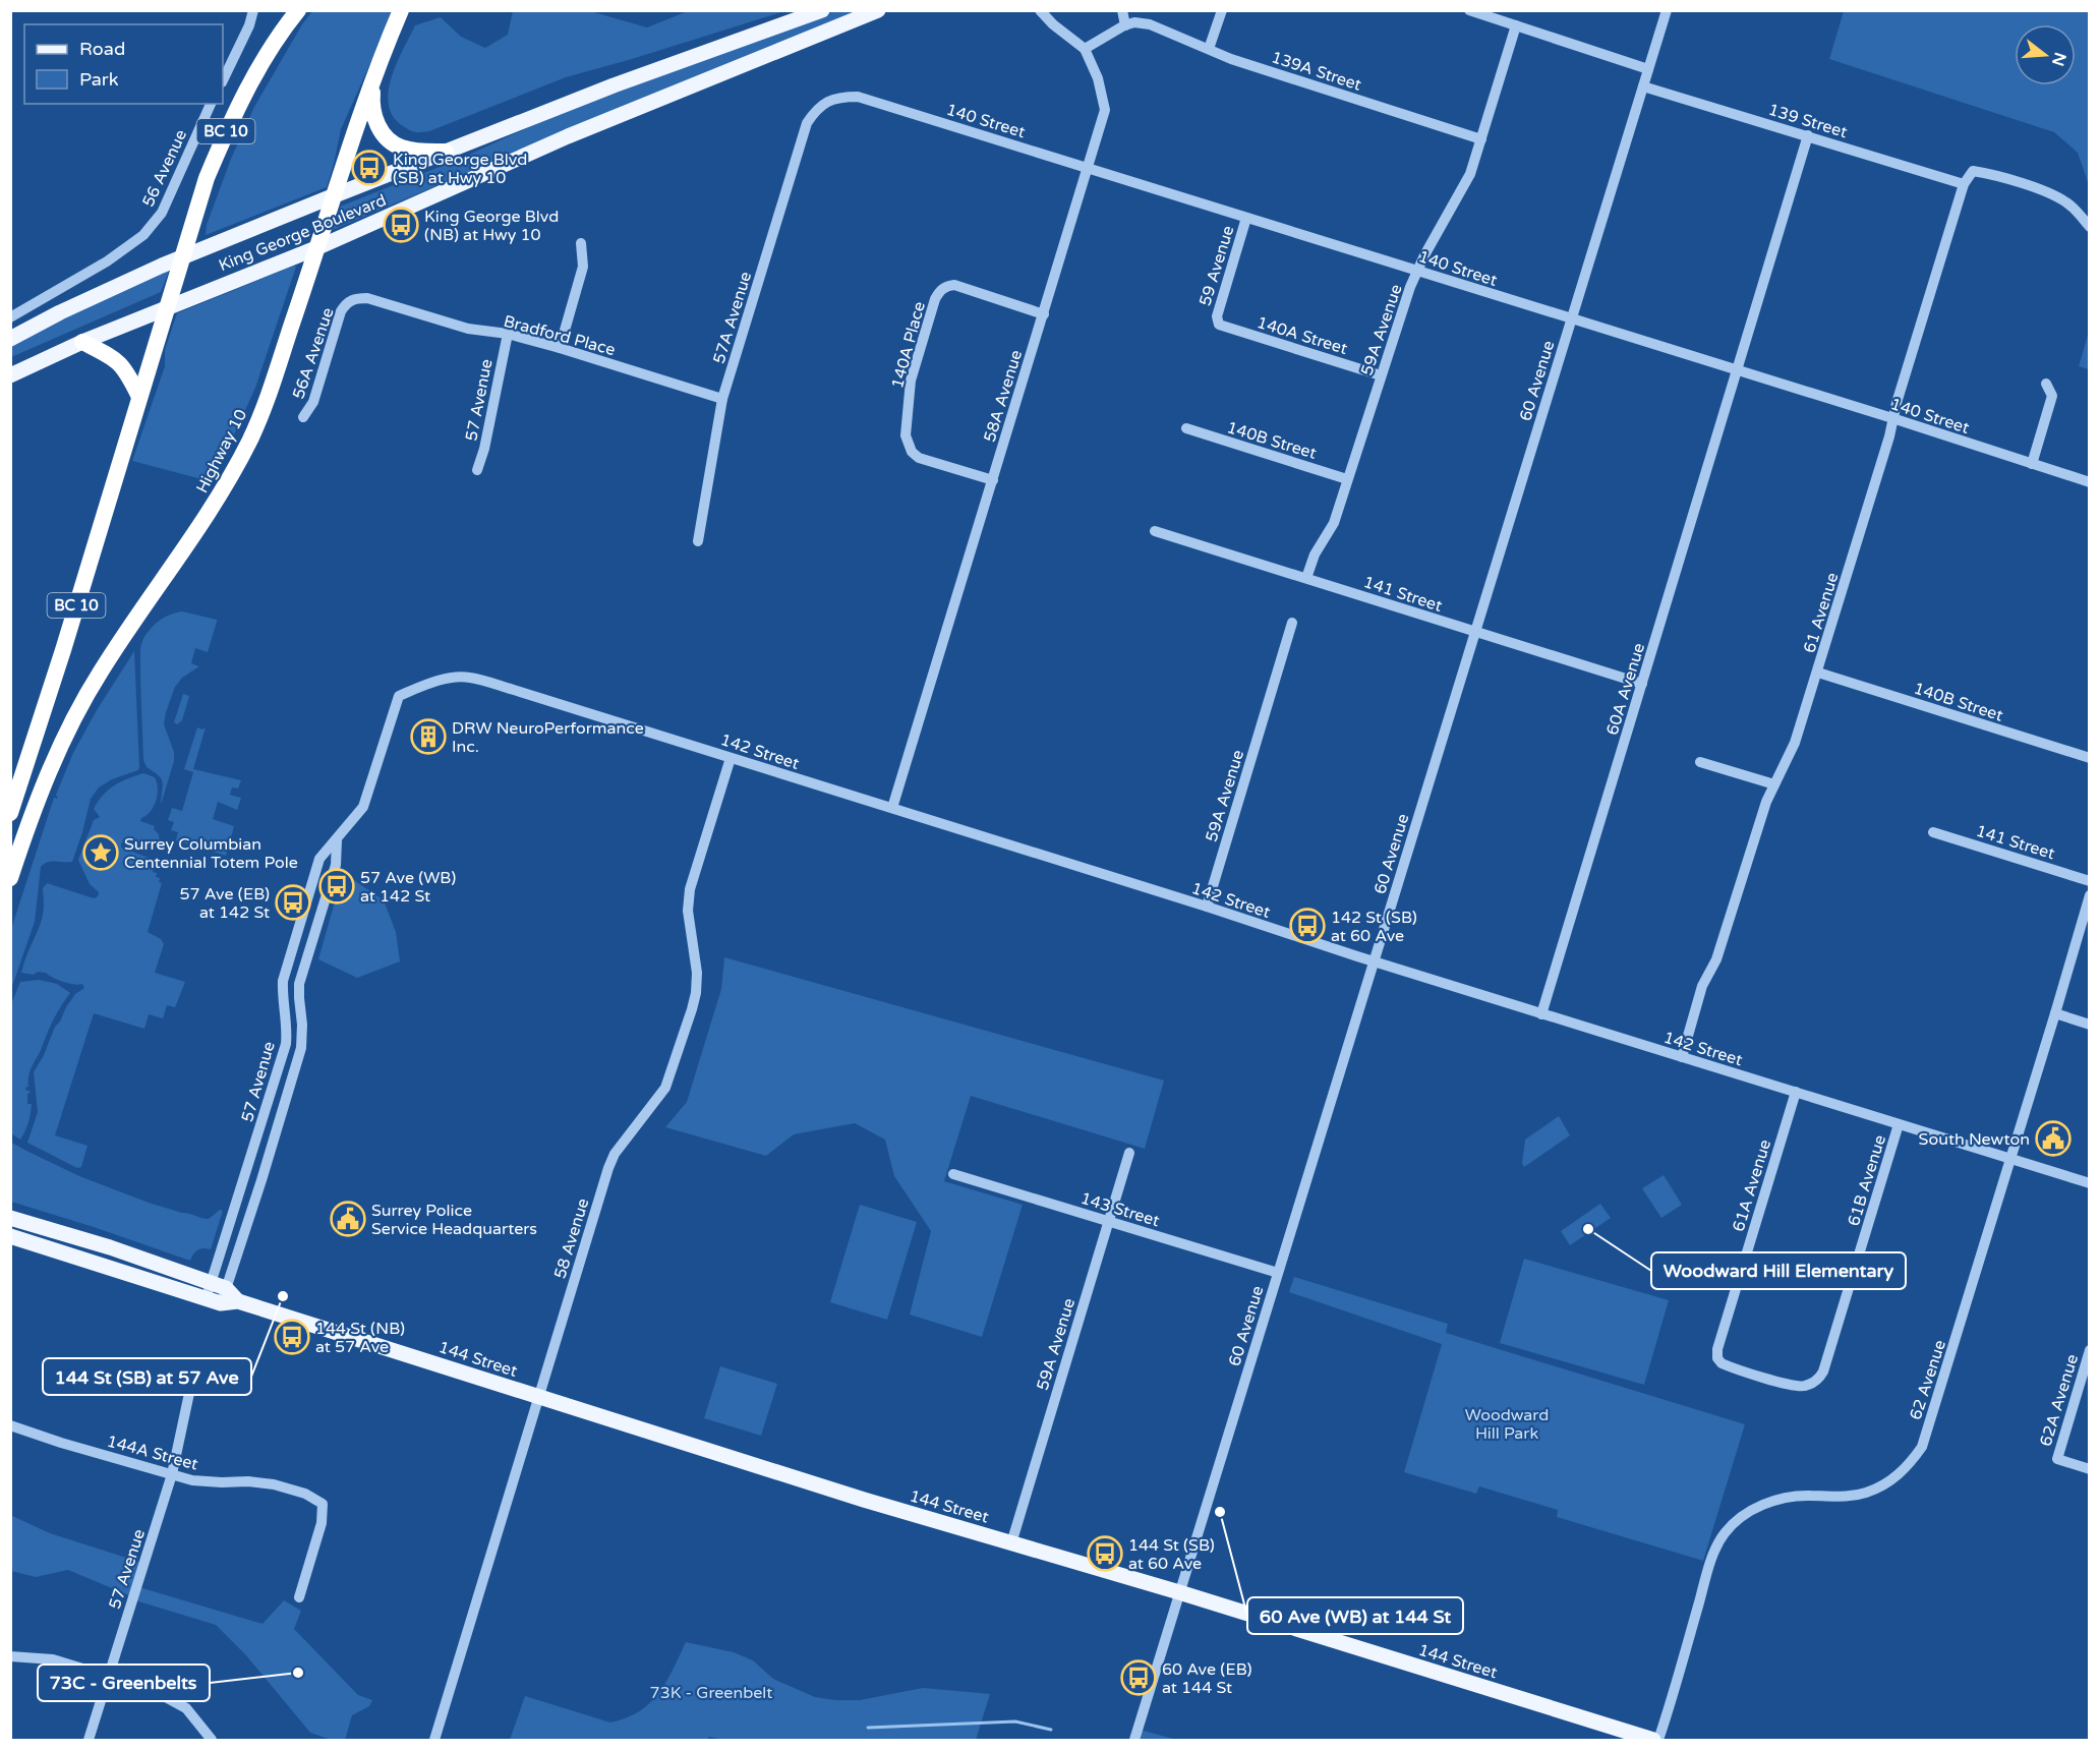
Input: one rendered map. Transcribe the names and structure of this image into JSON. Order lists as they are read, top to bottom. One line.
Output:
{"streets":{"highway":["BC 10","Highway 10"],"main road":["King George Boulevard","144 Street"],"street":["139A Street","140 Street","139 Street","56 Avenue","59 Avenue","57A Avenue","59A Avenue","Bradford Place","140A Street","140A Place","56A Avenue","60 Avenue","58A Avenue","57 Avenue","140B Street","141 Street","61 Avenue","60A Avenue","142 Street","61B Avenue","61A Avenue","143 Street","58 Avenue","62 Avenue","62A Avenue","144A Street"]},"crossings":[["139A Street","59A Avenue"],["139A Street","58A Avenue"],["140 Street","59 Avenue"],["140 Street","57A Avenue"],["140 Street","59A Avenue"],["140 Street","60 Avenue"],["140 Street","58A Avenue"],["140 Street","61 Avenue"],["140 Street","60A Avenue"],["139 Street","60 Avenue"],["139 Street","61 Avenue"],["139 Street","60A Avenue"],["BC 10","King George Boulevard"],["King George Boulevard","Highway 10"],["59 Avenue","140A Street"],["57A Avenue","Bradford Place"],["59A Avenue","140A Street"],["59A Avenue","140B Street"],["59A Avenue","141 Street"],["59A Avenue","142 Street"],["59A Avenue","143 Street"],["59A Avenue","144 Street"],["Bradford Place","56A Avenue"],["Bradford Place","57 Avenue"],["140A Place","58A Avenue"],["60 Avenue","141 Street"],["60 Avenue","142 Street"],["60 Avenue","143 Street"],["60 Avenue","144 Street"],["58A Avenue","142 Street"],["57 Avenue","142 Street"],["57 Avenue","144 Street"],["57 Avenue","144A Street"],["140B Street","61 Avenue"],["141 Street","60A Avenue"],["61 Avenue","142 Street"],["60A Avenue","142 Street"],["142 Street","61B Avenue"],["142 Street","61A Avenue"],["142 Street","58 Avenue"],["142 Street","62 Avenue"],["61B Avenue","61A Avenue"],["58 Avenue","144 Street"]],"parks":["Woodward Hill Park","73K - Greenbelt"],"places":{"bus stop":["King George Blvd (SB) at Hwy 10","King George Blvd (NB) at Hwy 10","57 Ave (WB) at 142 St","57 Ave (EB) at 142 St","142 St (SB) at 60 Ave","144 St (NB) at 57 Ave","144 St (SB) at 60 Ave","60 Ave (EB) at 144 St"],"building":["DRW NeuroPerformance Inc."],"place":["Surrey Columbian Centennial Totem Pole"],"public building":["South Newton","Surrey Police Service Headquarters"],"other":["Woodward Hill Elementary","144 St (SB) at 57 Ave","60 Ave (WB) at 144 St","73C - Greenbelts"]},"legend":["Road","Park"],"north":"right"}
